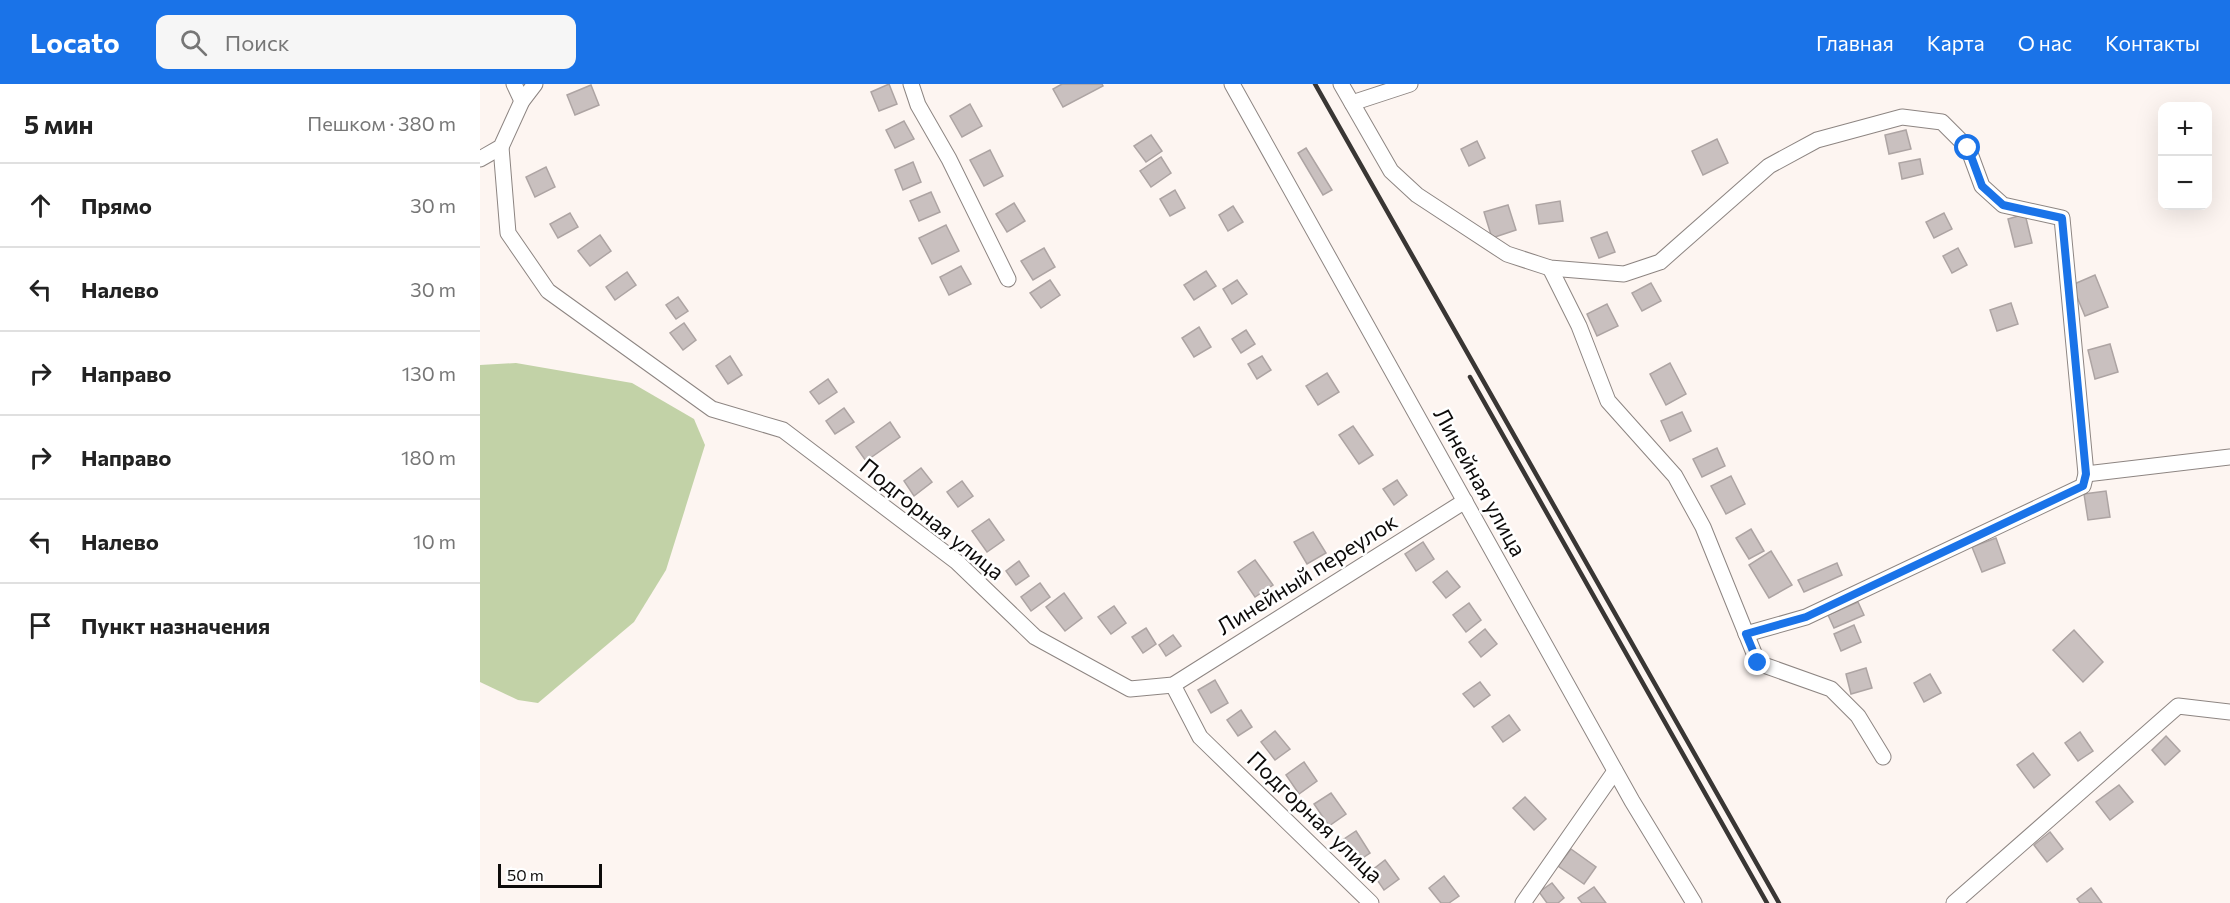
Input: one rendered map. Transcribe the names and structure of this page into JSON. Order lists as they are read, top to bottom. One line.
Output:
{"streets":{"street":["Линейная улица","Подгорная улица","Линейный переулок"]},"crossings":[["Линейная улица","Линейный переулок"],["Подгорная улица","Линейный переулок"]],"scale_bar":"50 m","page":{"header":"Locato","search":"Поиск","nav":["Главная","Карта","О нас","Контакты"],"heading":["5 мин","Пешком · 380 m"],"map_buttons":["+","−"],"list":[["Прямо","30 m"],["Налево","30 m"],["Направо","130 m"],["Направо","180 m"],["Налево","10 m"],"Пункт назначения"],"scale":"50 m"}}
